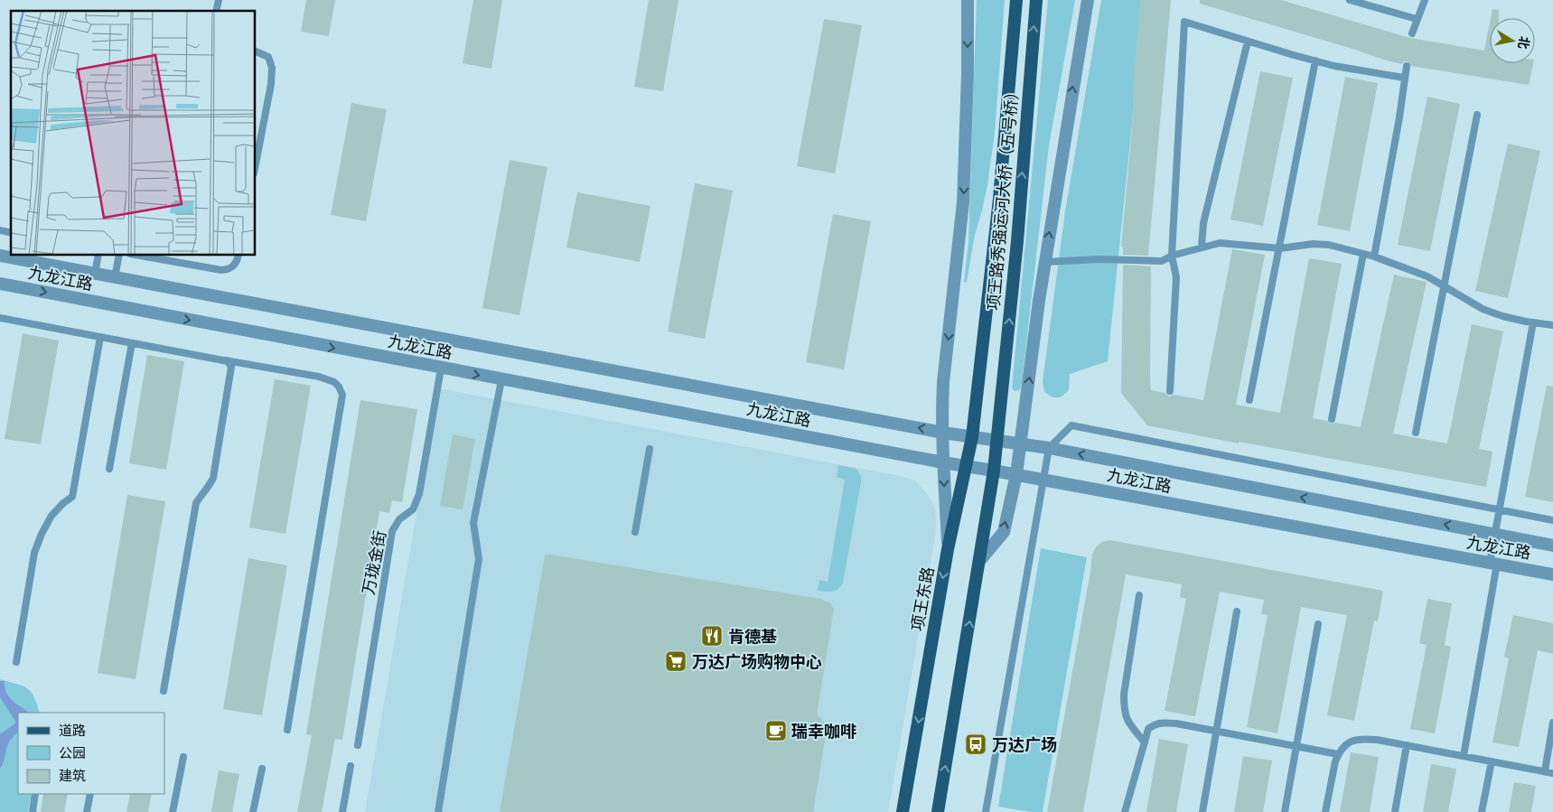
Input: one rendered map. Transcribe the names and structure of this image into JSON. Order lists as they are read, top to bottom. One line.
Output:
{"streets":{"main road":["项王路秀强运河大桥（五号桥）","项王东路"],"street":["九龙江路"],"lane":["万珑金街"]},"crossings":[["项王路秀强运河大桥（五号桥）","九龙江路"],["项王路秀强运河大桥（五号桥）","项王东路"],["九龙江路","万珑金街"],["九龙江路","项王东路"]],"places":{"restaurant":["肯德基"],"supermarket":["万达广场购物中心"],"cafe":["瑞幸咖啡"],"bus stop":["万达广场"]},"legend":["道路","公园","建筑"],"north":"right"}
